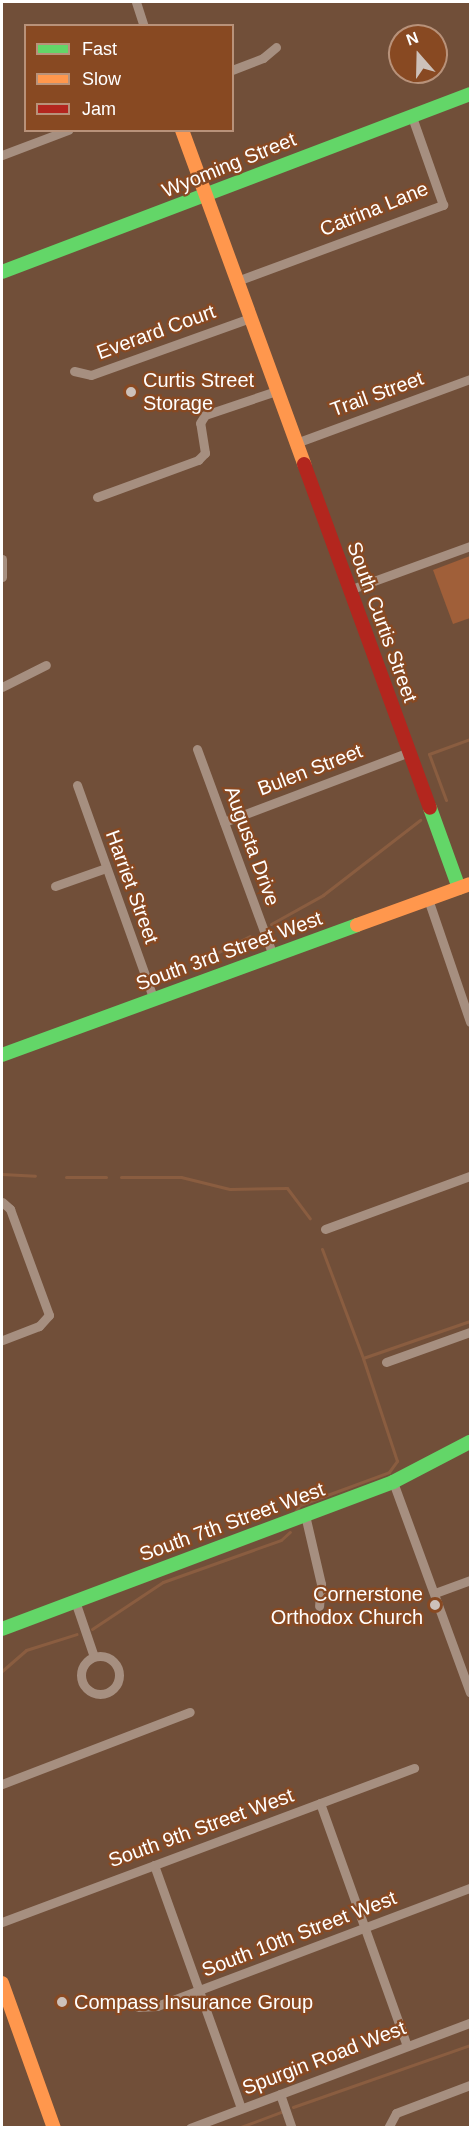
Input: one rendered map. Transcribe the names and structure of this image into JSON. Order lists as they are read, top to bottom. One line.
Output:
{"streets":{"main road":["Wyoming Street","South Curtis Street","South 3rd Street West","South 7th Street West"],"street":["Catrina Lane","Everard Court","Trail Street","Bulen Street","Augusta Drive","Harriet Street","South 9th Street West","South 10th Street West","Spurgin Road West"]},"crossings":[["Wyoming Street","Catrina Lane"],["Wyoming Street","South Curtis Street"],["Catrina Lane","South Curtis Street"],["Everard Court","South Curtis Street"],["Trail Street","South Curtis Street"],["South Curtis Street","Bulen Street"],["South Curtis Street","South 3rd Street West"],["Bulen Street","Augusta Drive"],["Augusta Drive","South 3rd Street West"],["Harriet Street","South 3rd Street West"]],"places":["Curtis Street Storage","Cornerstone Orthodox Church","Compass Insurance Group"],"legend":["Fast","Slow","Jam"],"north":"top"}
